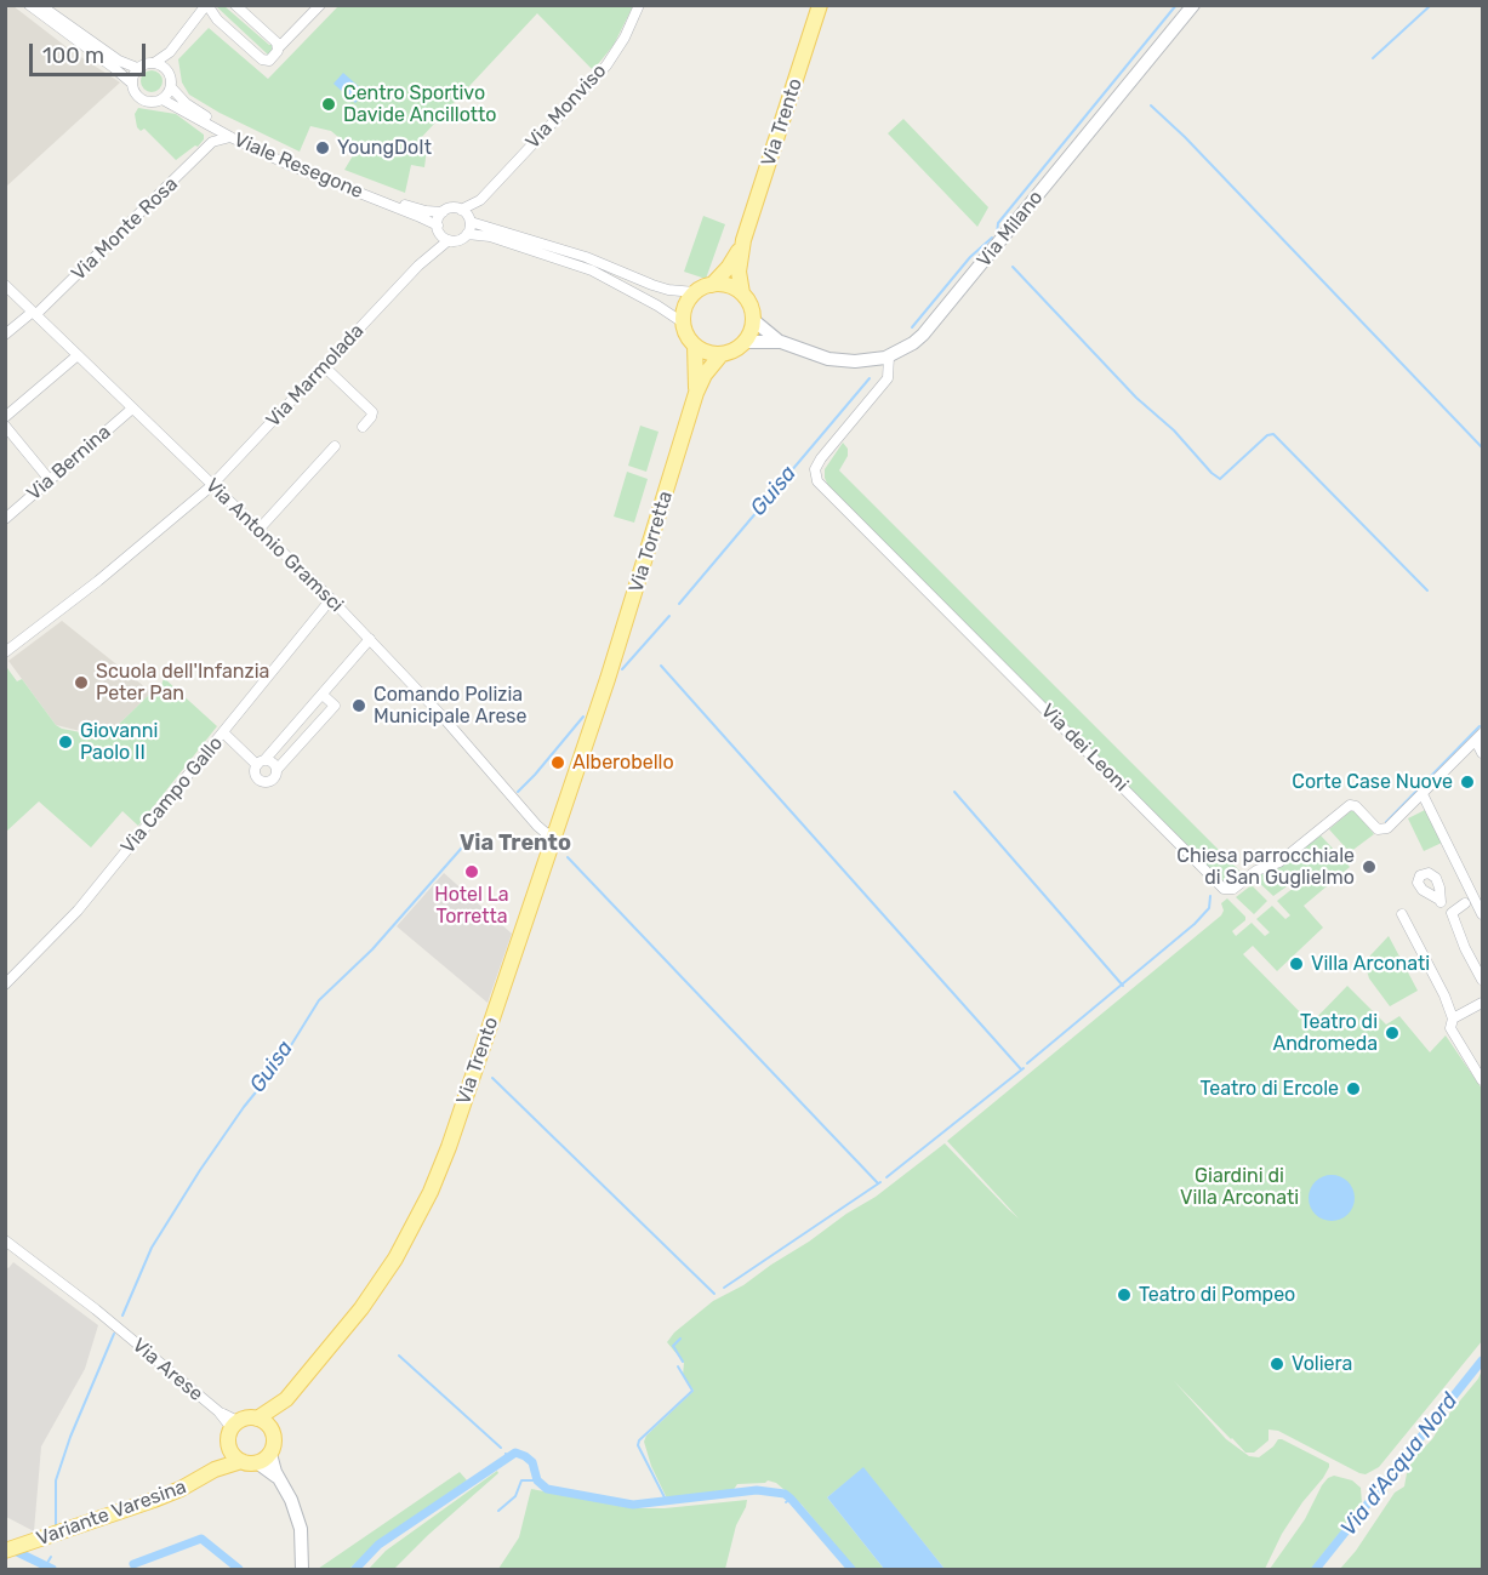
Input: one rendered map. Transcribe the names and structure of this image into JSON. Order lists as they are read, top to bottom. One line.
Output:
{"streets":{"main road":["Via Trento","Via Torretta","Variante Varesina"],"street":["Via Monviso","Viale Resegone","Via Monte Rosa","Via Milano","Via Marmolada","Via Bernina","Via Antonio Gramsci","Via dei Leoni","Via Campo Gallo","Via Arese"]},"crossings":[["Via Monviso","Viale Resegone"],["Via Monviso","Via Marmolada"],["Via Trento","Via Torretta"],["Via Trento","Via Antonio Gramsci"],["Via Trento","Via Arese"],["Via Trento","Variante Varesina"],["Viale Resegone","Via Monte Rosa"],["Viale Resegone","Via Marmolada"],["Via Monte Rosa","Via Antonio Gramsci"],["Via Milano","Via dei Leoni"],["Via Marmolada","Via Antonio Gramsci"],["Via Bernina","Via Antonio Gramsci"],["Via Antonio Gramsci","Via Campo Gallo"],["Via Arese","Variante Varesina"]],"districts":["Via Trento"],"water":["Guisa","Via d'Acqua Nord"],"parks":["Giardini di Villa Arconati"],"places":["Centro Sportivo Davide Ancillotto","YoungDoIt","Scuola dell'Infanzia Peter Pan","Comando Polizia Municipale Arese","Giovanni Paolo II","Alberobello","Corte Case Nuove","Chiesa parrocchiale di San Guglielmo","Hotel La Torretta","Villa Arconati","Teatro di Andromeda","Teatro di Ercole","Teatro di Pompeo","Voliera"],"scale_bar":"100 m"}
